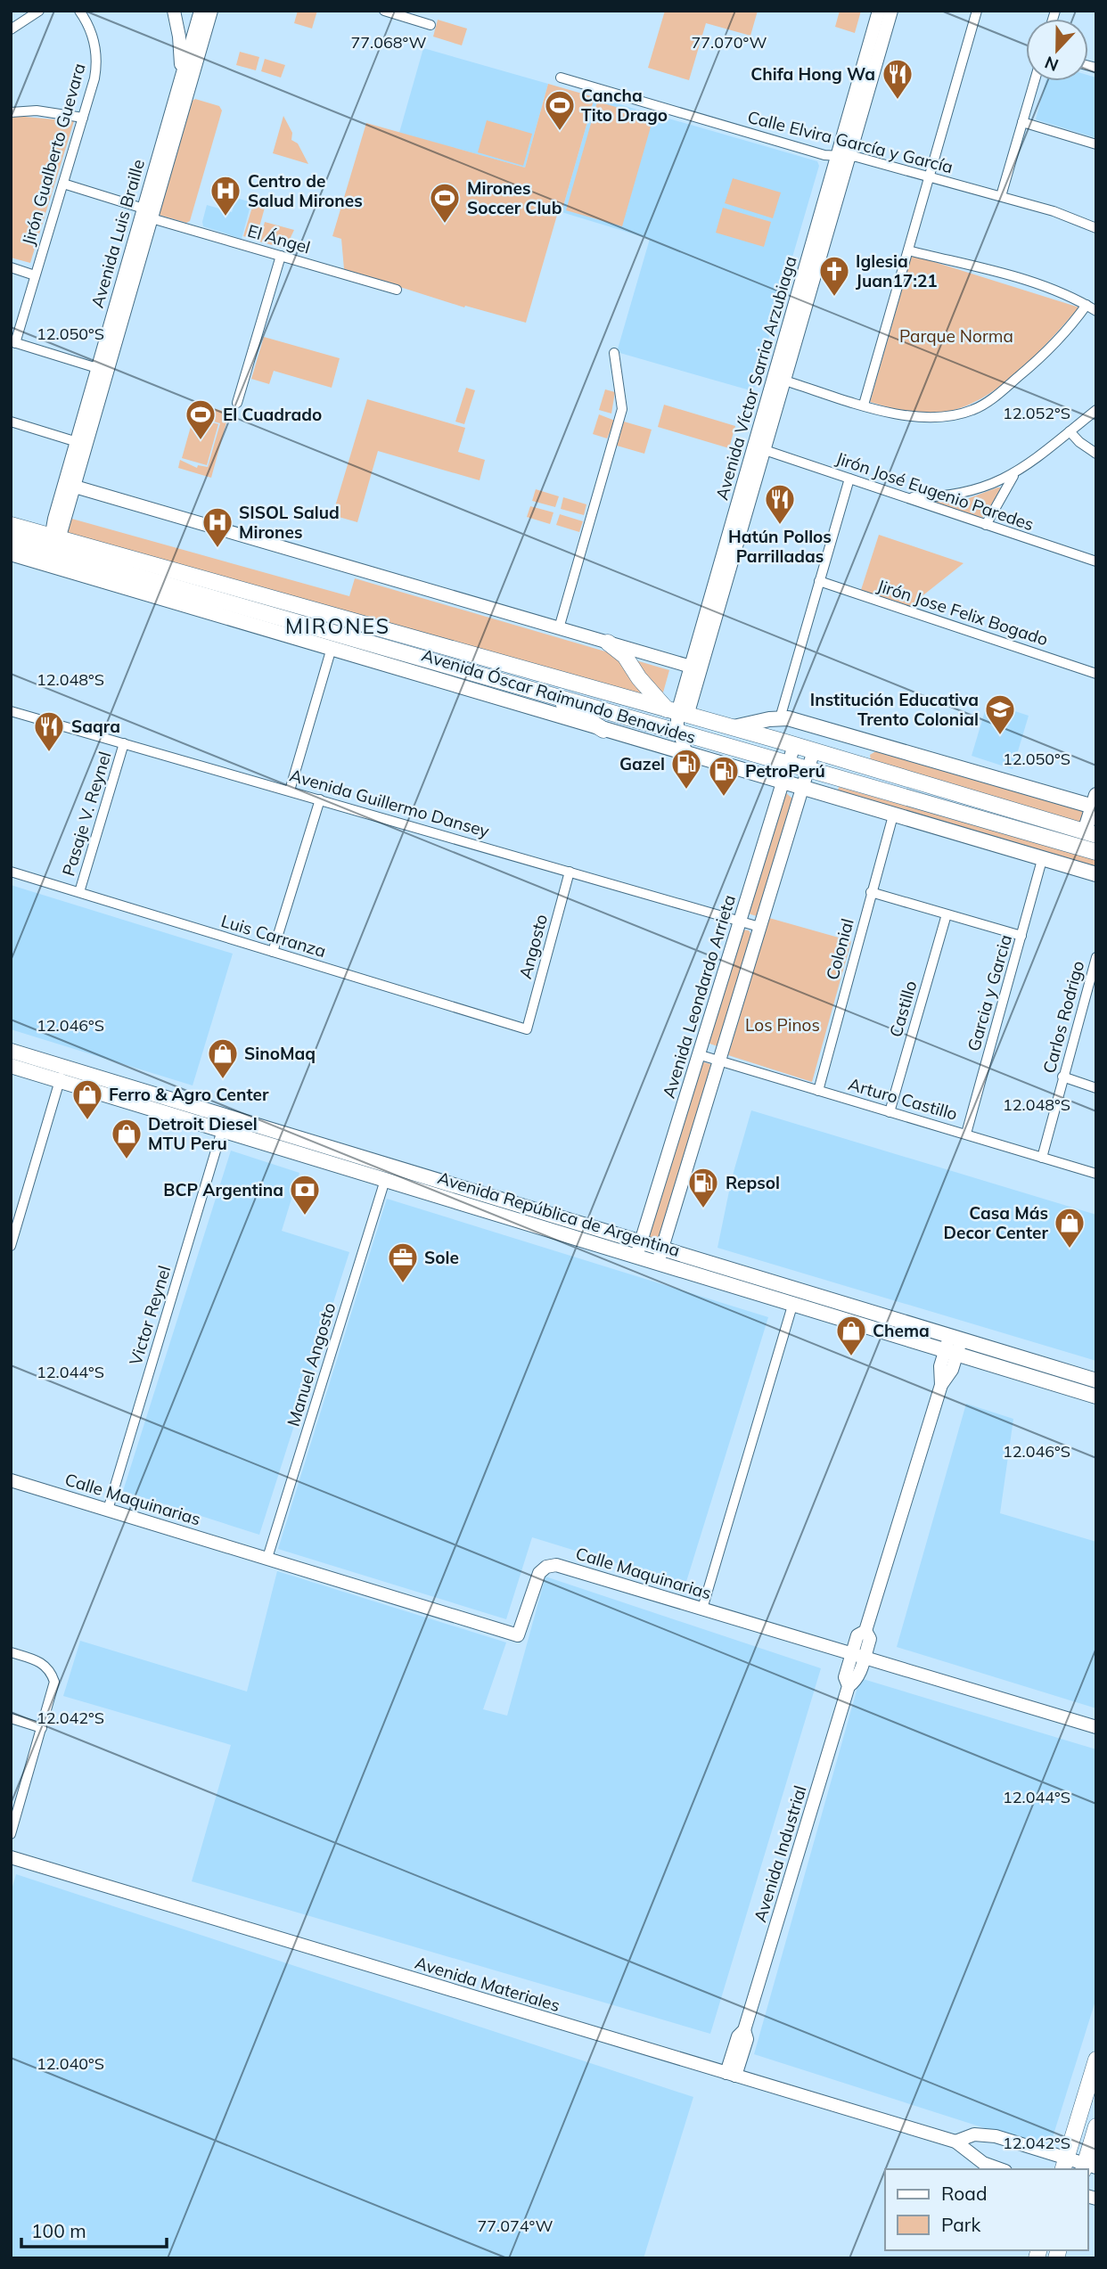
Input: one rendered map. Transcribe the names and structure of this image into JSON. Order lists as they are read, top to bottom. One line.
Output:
{"streets":{"main road":["Avenida Óscar Raimundo Benavides","Avenida República de Argentina"],"street":["Calle Elvira García y García","Jirón Gualberto Guevara","Avenida Luis Braille","El Ángel","Avenida Víctor Sarria Arzubiaga","Jirón José Eugenio Paredes","Jirón Jose Felix Bogado","Avenida Guillermo Dansey","Pasaje V. Reynel","Luis Carranza","Angosto","Colonial","Garcia y Garcia","Avenida Leondardo Arrieta","Castillo","Carlos Rodrigo","Arturo Castillo","Victor Reynel","Manuel Angosto","Calle Maquinarias","Avenida Industrial","Avenida Materiales"]},"crossings":[["Calle Elvira García y García","Avenida Víctor Sarria Arzubiaga"],["Jirón Gualberto Guevara","El Ángel"],["Avenida Luis Braille","El Ángel"],["Avenida Luis Braille","Avenida Óscar Raimundo Benavides"],["Avenida Víctor Sarria Arzubiaga","Jirón José Eugenio Paredes"],["Avenida Víctor Sarria Arzubiaga","Avenida Óscar Raimundo Benavides"],["Avenida Óscar Raimundo Benavides","Colonial"],["Avenida Óscar Raimundo Benavides","Garcia y Garcia"],["Avenida Óscar Raimundo Benavides","Avenida Leondardo Arrieta"],["Avenida Guillermo Dansey","Pasaje V. Reynel"],["Avenida Guillermo Dansey","Angosto"],["Avenida Guillermo Dansey","Avenida Leondardo Arrieta"],["Pasaje V. Reynel","Luis Carranza"],["Luis Carranza","Angosto"],["Colonial","Arturo Castillo"],["Garcia y Garcia","Arturo Castillo"],["Avenida Leondardo Arrieta","Arturo Castillo"],["Avenida Leondardo Arrieta","Avenida República de Argentina"],["Castillo","Arturo Castillo"],["Carlos Rodrigo","Arturo Castillo"],["Avenida República de Argentina","Victor Reynel"],["Avenida República de Argentina","Manuel Angosto"],["Avenida República de Argentina","Avenida Industrial"],["Victor Reynel","Calle Maquinarias"],["Manuel Angosto","Calle Maquinarias"],["Calle Maquinarias","Avenida Industrial"],["Avenida Industrial","Avenida Materiales"]],"districts":["MIRONES"],"parks":["Parque Norma","Los Pinos"],"places":{"restaurant":["Chifa Hong Wa","Hatún Pollos Parrilladas","Saqra"],"sports":["Cancha Tito Drago","Mirones Soccer Club","El Cuadrado"],"hospital":["Centro de Salud Mirones","SISOL Salud Mirones"],"church":["Iglesia Juan17:21"],"school or university":["Institución Educativa Trento Colonial"],"fuel station":["Gazel","PetroPerú","Repsol"],"shop":["SinoMaq","Ferro & Agro Center","Detroit Diesel MTU Peru","Casa Más Decor Center","Chema"],"bank":["BCP Argentina"],"office":["Sole"]},"legend":["Road","Park"],"scale_bar":"100 m","north":"bottom","coordinates":["77.068°W","77.070°W","12.050°S","12.052°S","12.048°S","12.046°S","12.044°S","12.042°S","12.040°S","77.074°W"]}
